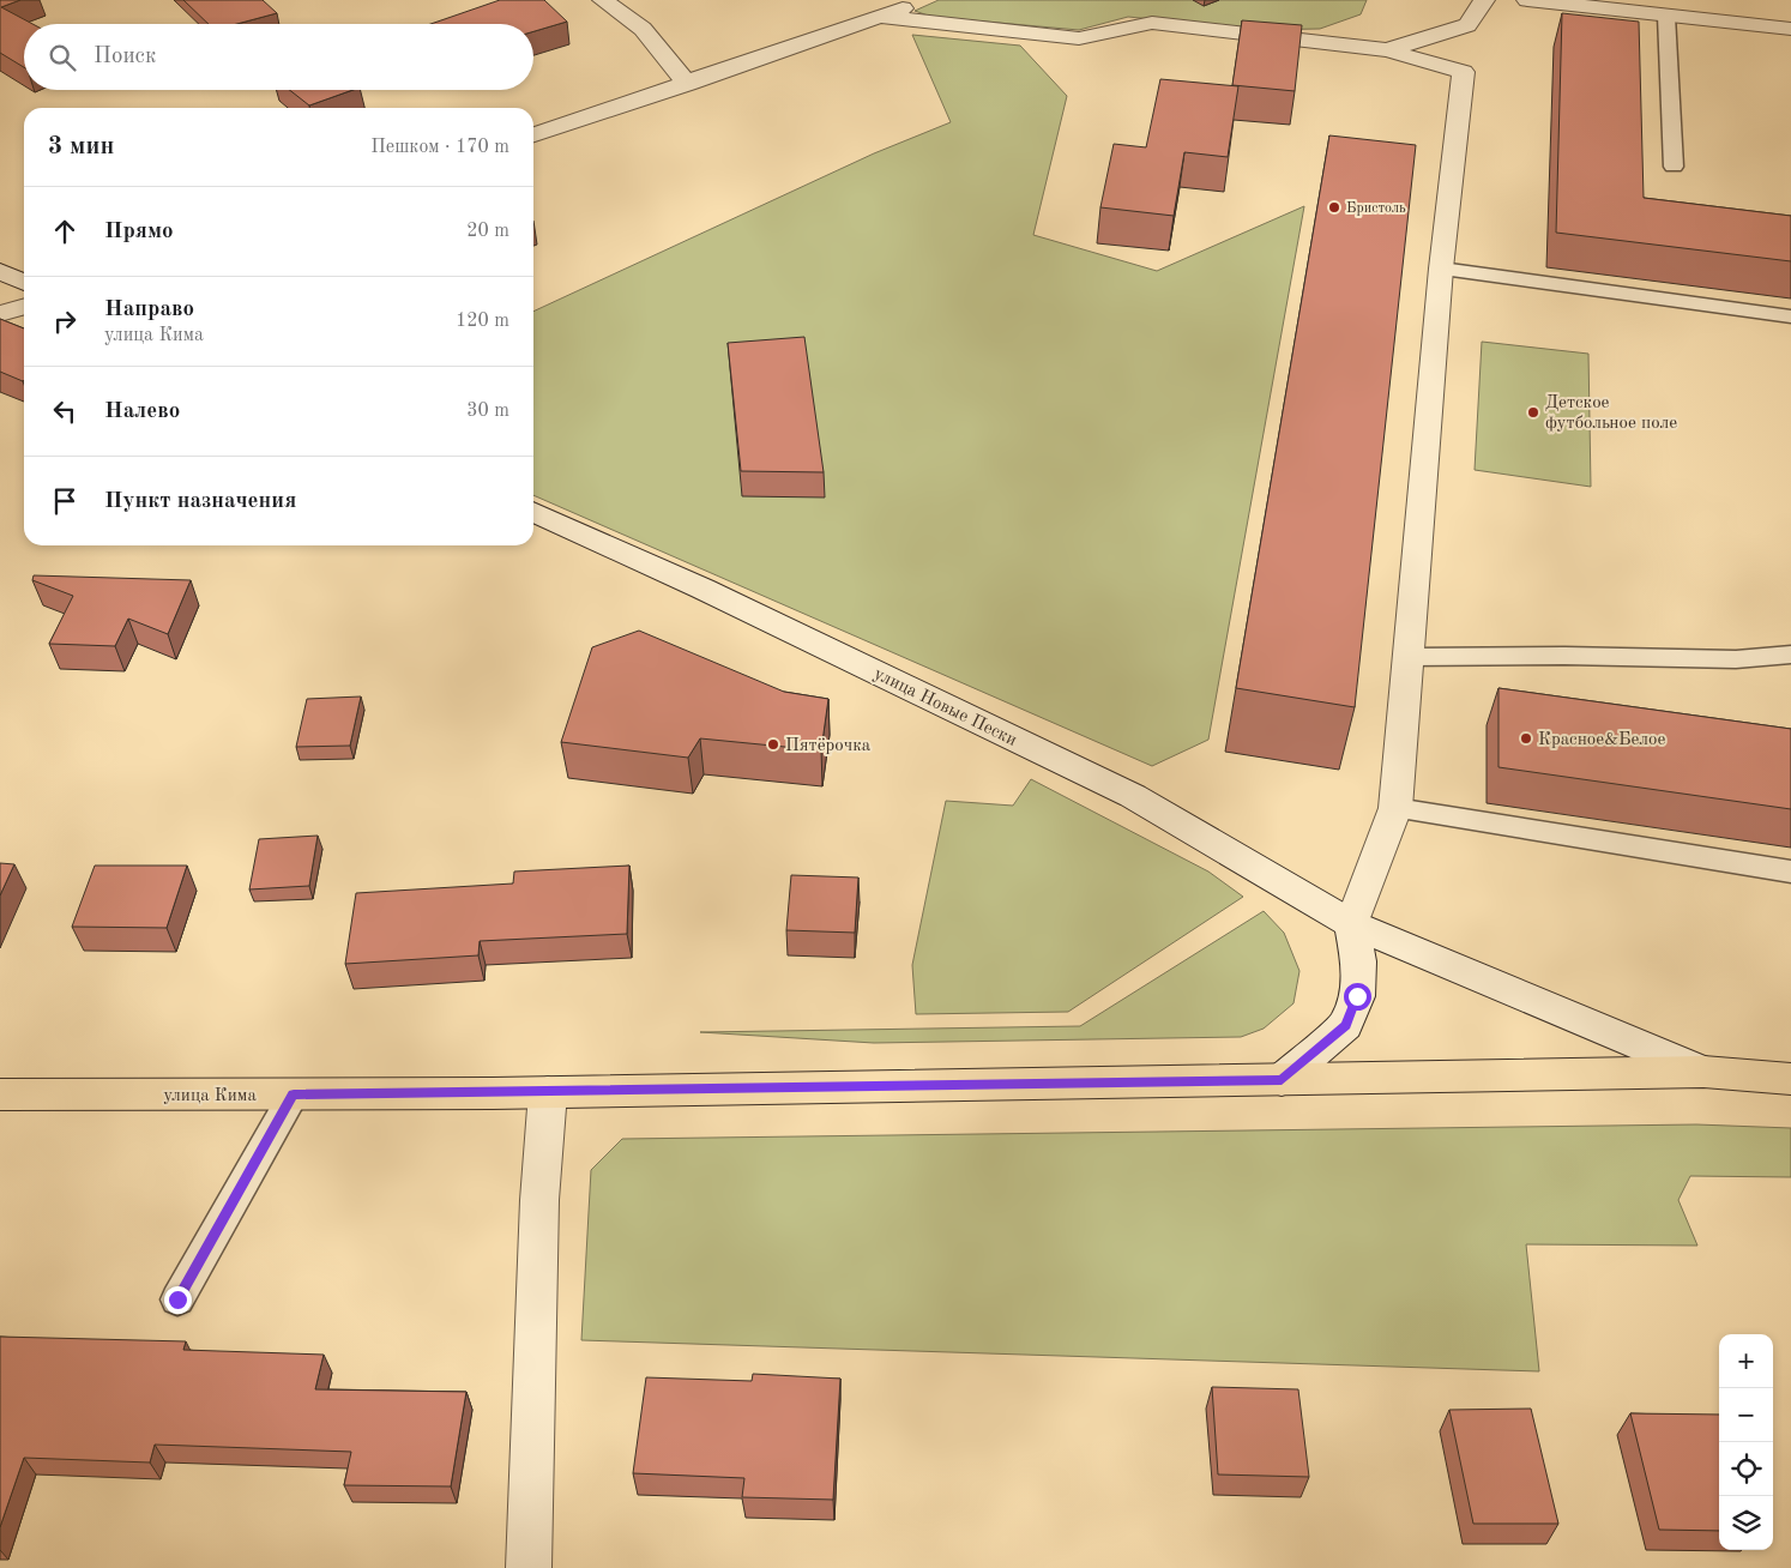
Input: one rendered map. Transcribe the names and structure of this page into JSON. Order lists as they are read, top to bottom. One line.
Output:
{"streets":{"main road":["улица Кима"],"street":["улица Новые Пески"]},"crossings":[["улица Новые Пески","улица Кима"]],"places":["Бристоль","Детское футбольное поле","Красное&Белое","Пятёрочка"],"page":{"search":"Поиск","heading":["3 мин","Пешком · 170 m"],"list":[["Прямо","20 m"],["Направо","улица Кима","120 m"],["Налево","30 m"],"Пункт назначения"],"map_buttons":["+","−"]}}
